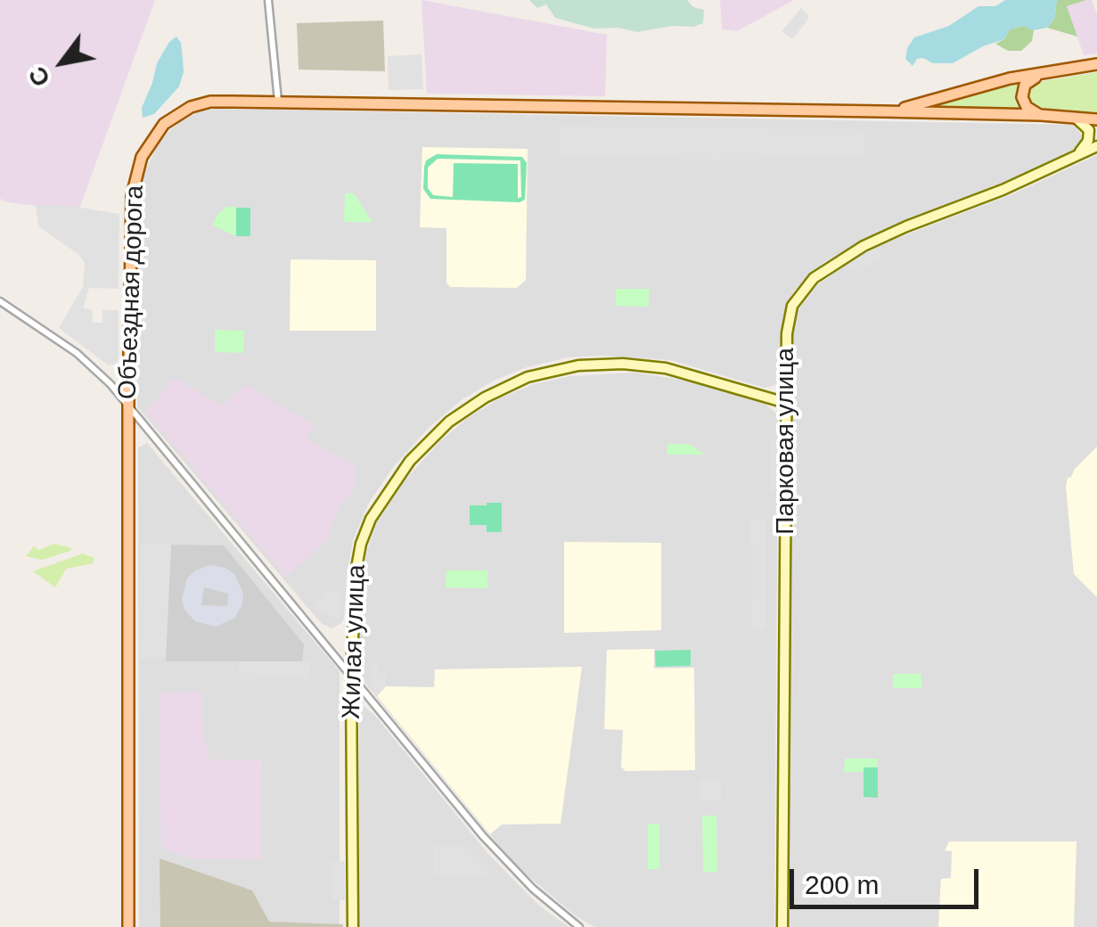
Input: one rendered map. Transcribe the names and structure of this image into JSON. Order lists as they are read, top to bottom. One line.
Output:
{"streets":{"main road":["Объездная дорога","Парковая улица","Жилая улица"]},"crossings":[["Парковая улица","Жилая улица"]],"scale_bar":"200 m","north":"bottom left"}
